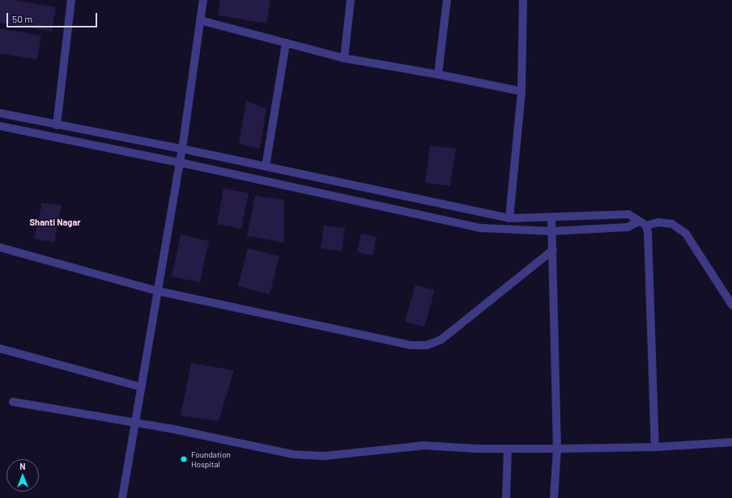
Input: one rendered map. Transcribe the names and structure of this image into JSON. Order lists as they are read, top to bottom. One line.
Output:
{"districts":["Shanti Nagar"],"places":["Foundation Hospital"],"scale_bar":"50 m","north":"top"}
